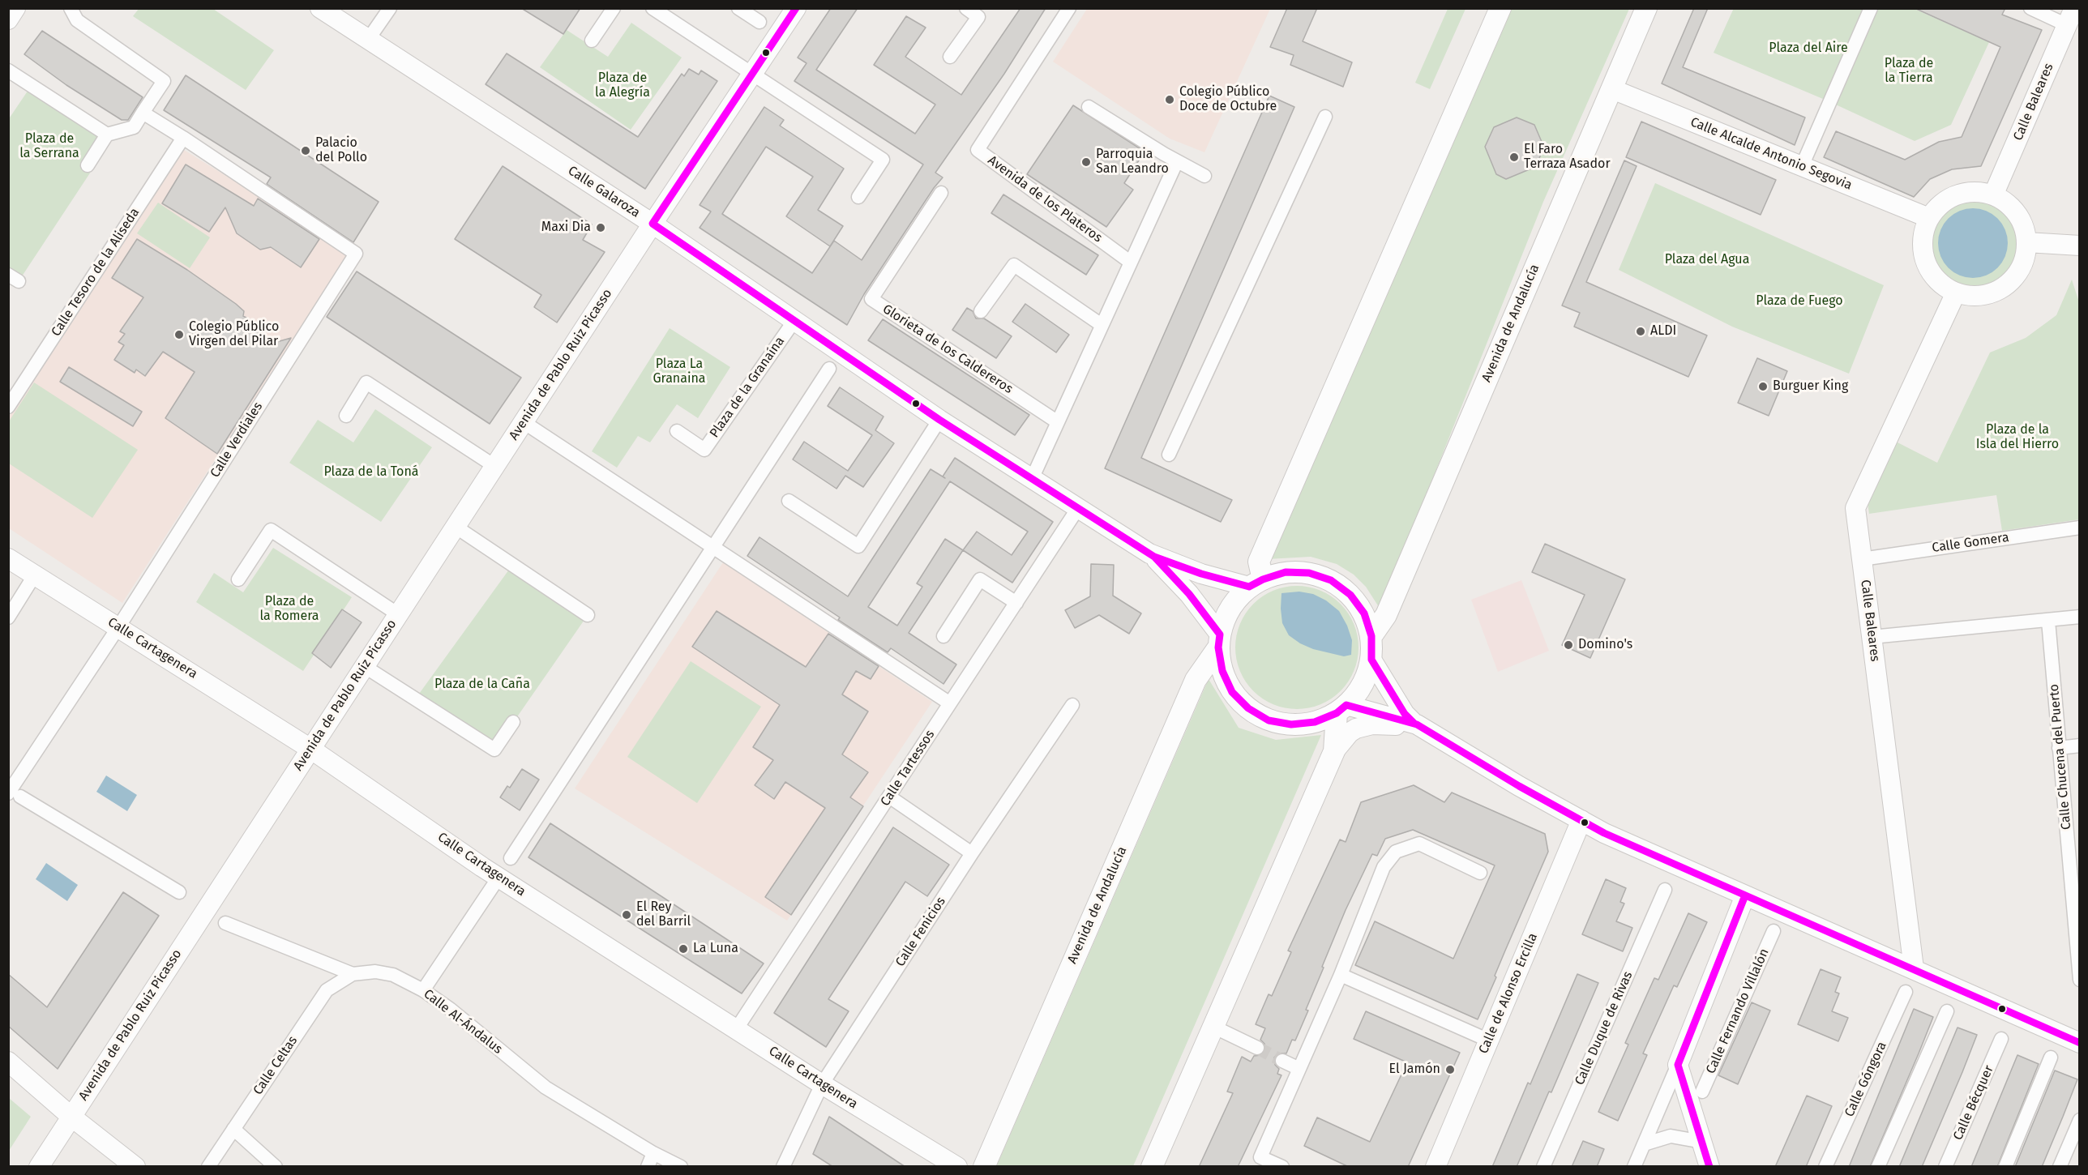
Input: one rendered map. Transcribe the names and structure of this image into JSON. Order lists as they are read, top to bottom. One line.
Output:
{"streets":{"main road":["Avenida de Andalucía"],"street":["Calle Baleares","Calle Alcalde Antonio Segovia","Calle Galaroza","Avenida de los Plateros","Calle Tesoro de la Aliseda","Glorieta de los Caldereros","Avenida de Pablo Ruiz Picasso","Plaza de la Granaína","Calle Verdiales","Calle Gomera","Calle Cartagenera","Calle Chucena del Puerto","Calle Tartessos","Calle Fenicios","Calle de Alonso Ercilla","Calle Fernando Villalón","Calle Al-Ándalus","Calle Duque de Rivas","Calle Celtas","Calle Góngora","Calle Bécquer"]},"crossings":[["Calle Baleares","Calle Alcalde Antonio Segovia"],["Calle Baleares","Calle Gomera"],["Calle Alcalde Antonio Segovia","Avenida de Andalucía"],["Calle Galaroza","Avenida de Andalucía"],["Calle Galaroza","Avenida de Pablo Ruiz Picasso"],["Calle Galaroza","Plaza de la Granaína"],["Calle Galaroza","Calle Tartessos"],["Calle Tesoro de la Aliseda","Calle Verdiales"],["Avenida de Pablo Ruiz Picasso","Calle Cartagenera"],["Calle Verdiales","Calle Cartagenera"],["Calle Cartagenera","Calle Tartessos"],["Calle Cartagenera","Calle Fenicios"],["Calle Al-Ándalus","Calle Celtas"]],"parks":["Plaza del Aire","Plaza de la Tierra","Plaza de la Alegría","Plaza de la Serrana","Plaza del Agua","Plaza de Fuego","Plaza La Granaina","Plaza de la Isla del Hierro","Plaza de la Toná","Plaza de la Romera","Plaza de la Caña"],"places":["Colegio Público Doce de Octubre","Palacio del Pollo","El Faro Terraza Asador","Parroquia San Leandro","Maxi Dia","ALDI","Colegio Público Virgen del Pilar","Burguer King","Domino's","El Rey del Barril","La Luna","El Jamón"]}
